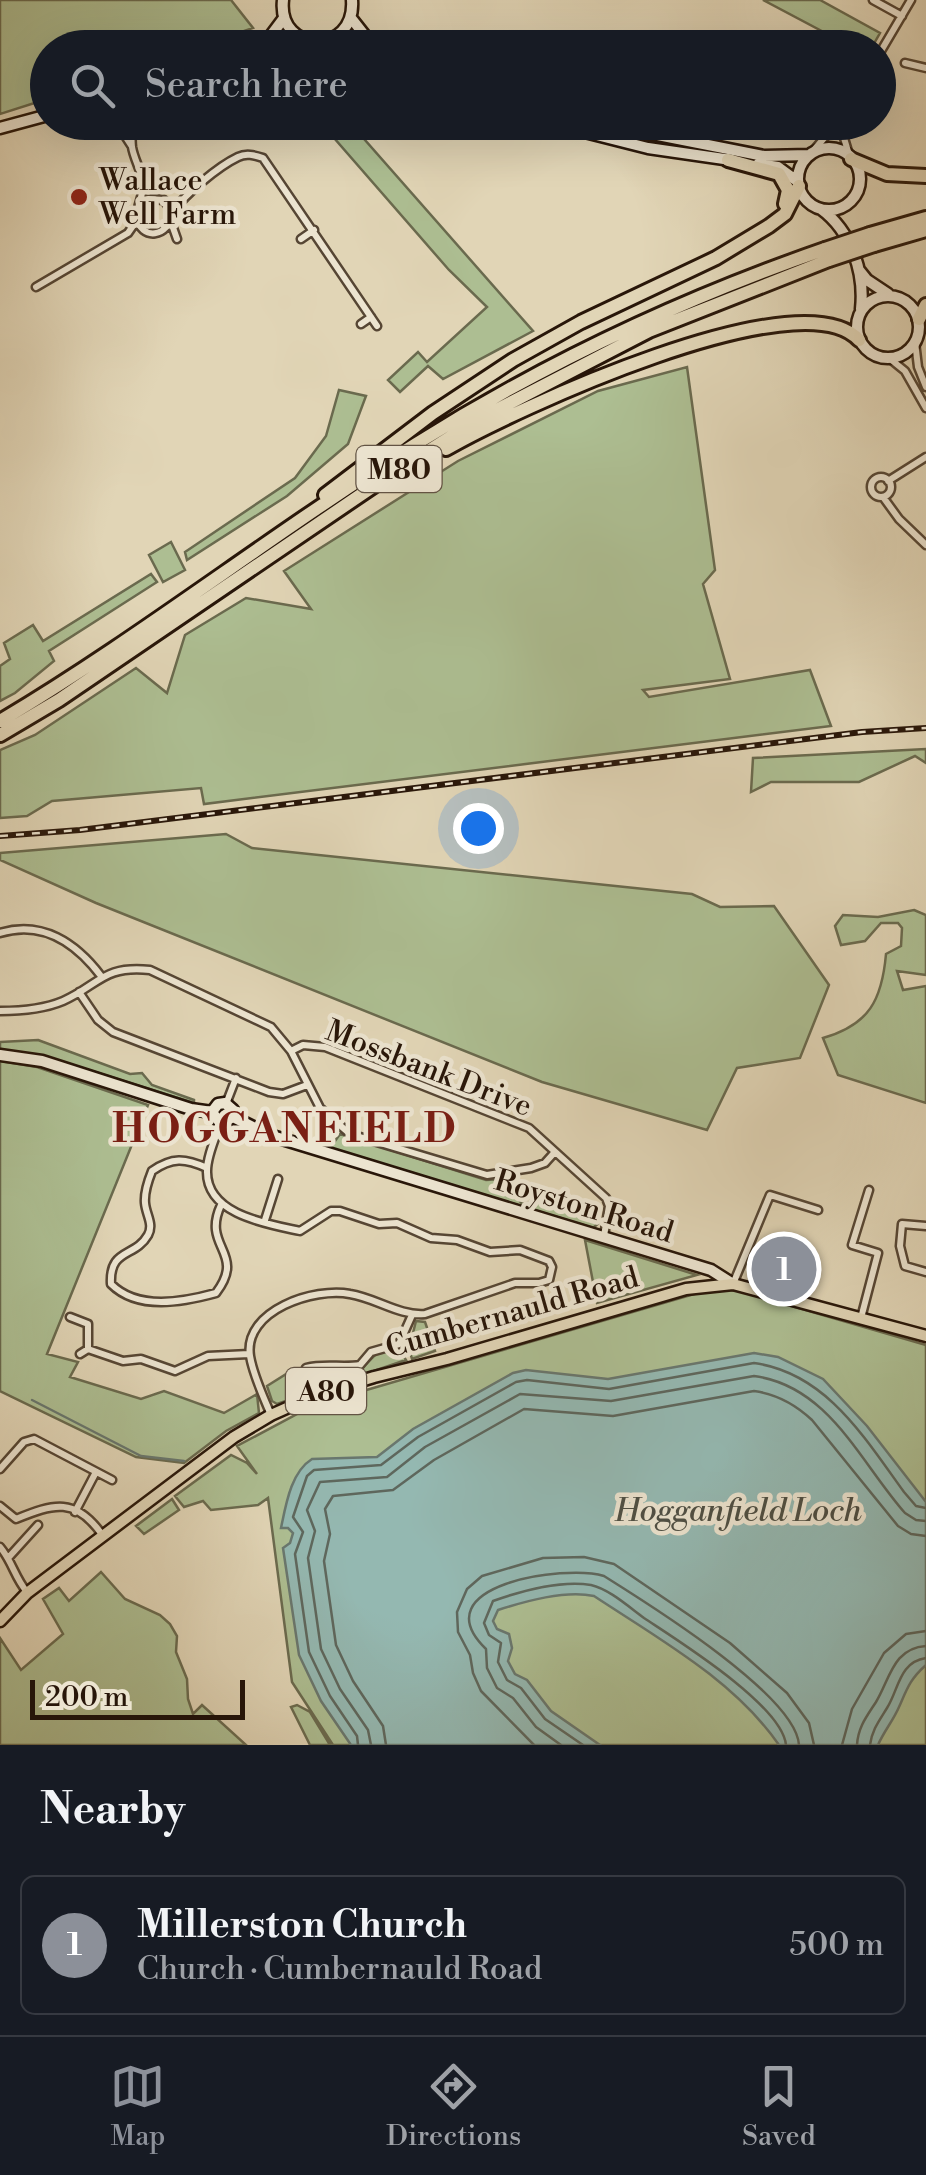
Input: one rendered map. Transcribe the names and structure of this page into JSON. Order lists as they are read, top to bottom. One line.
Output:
{"streets":{"highway":["M80"],"main road":["Cumbernauld Road","A80"],"street":["Mossbank Drive","Royston Road"]},"crossings":[["Mossbank Drive","Royston Road"],["Royston Road","Cumbernauld Road"]],"districts":["HOGGANFIELD"],"water":["Hogganfield Loch"],"places":["Wallace Well Farm"],"scale_bar":"200 m","page":{"search":"Search here","pins":"1","scale":"200 m","heading":"Nearby","list":[{"mark":"1","name":"Millerston Church","note":"Church · Cumbernauld Road","value":"500 m"}],"nav":["Map","Directions","Saved"]}}
